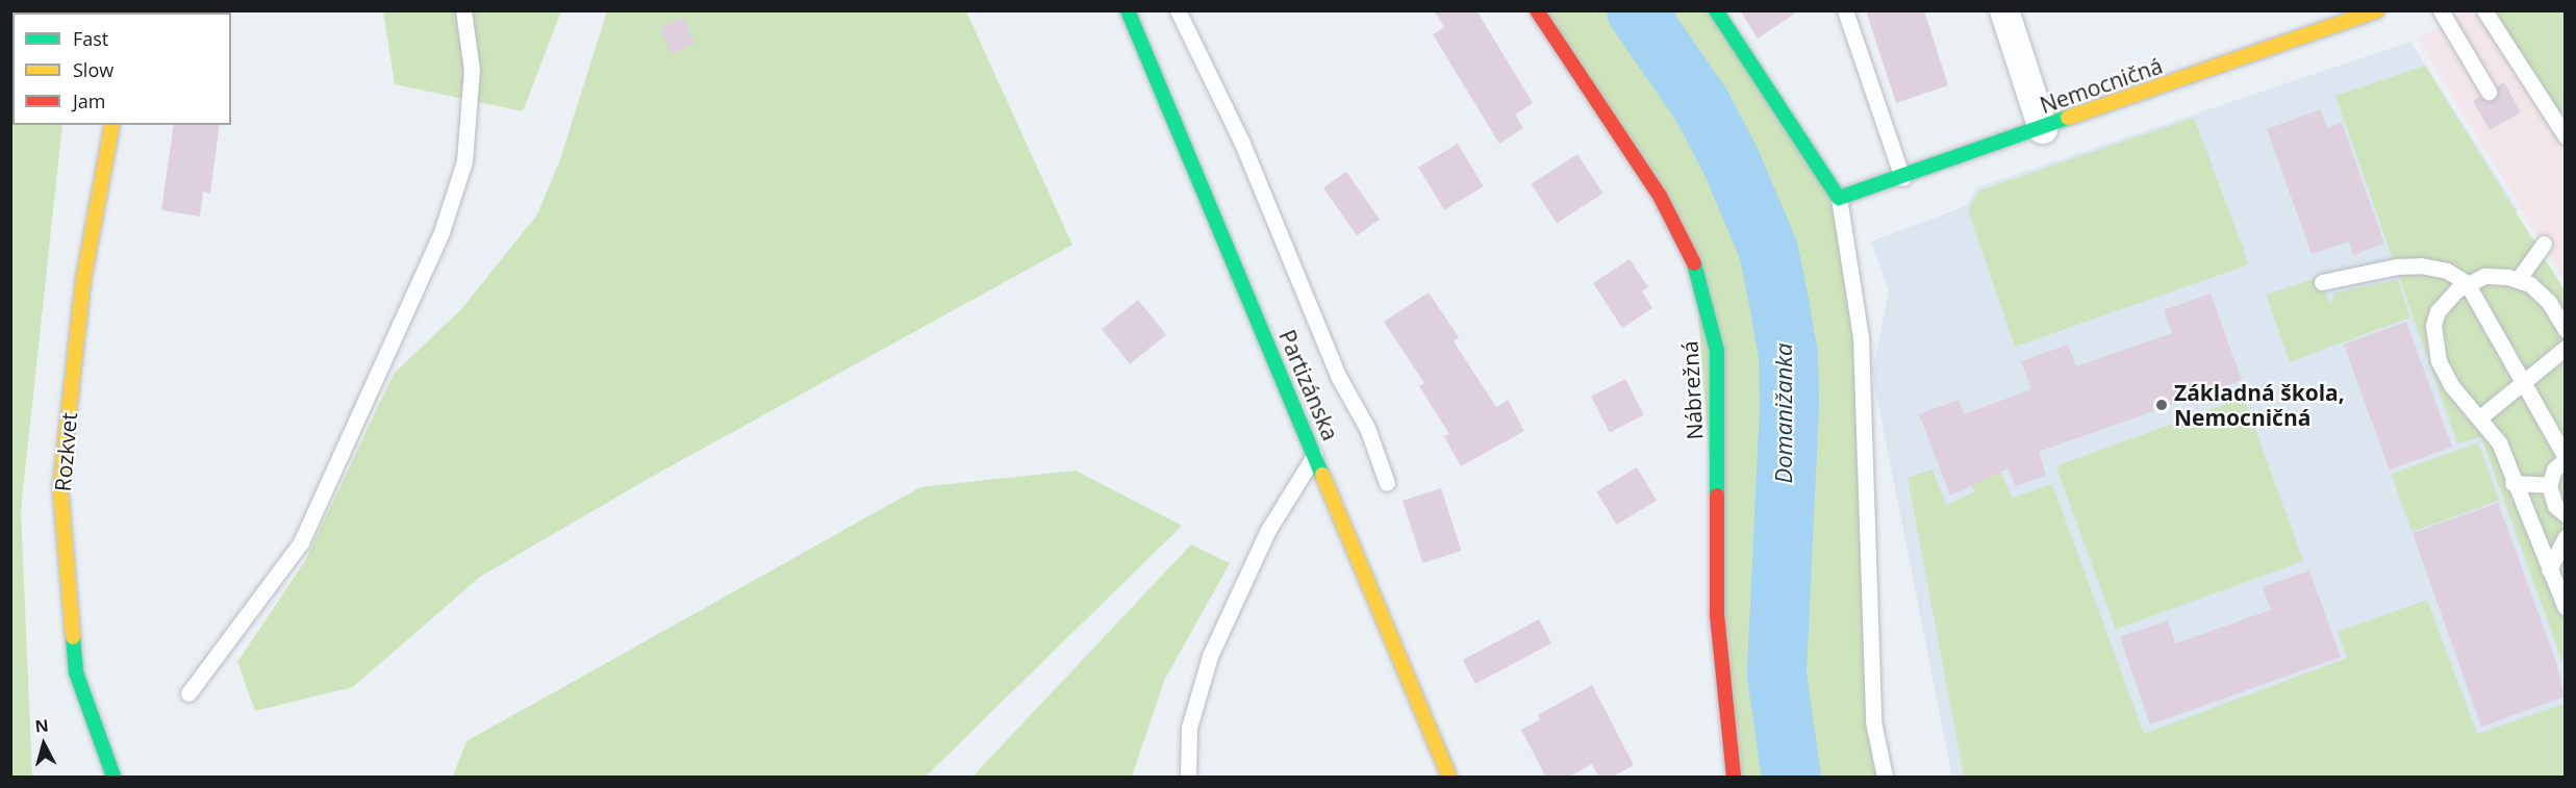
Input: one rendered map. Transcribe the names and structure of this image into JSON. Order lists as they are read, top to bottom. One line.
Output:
{"streets":{"street":["Nemocničná","Partizánska","Nábrežná","Rozkvet"]},"water":["Domanižanka"],"places":["Základná škola, Nemocničná"],"legend":["Fast","Slow","Jam"],"north":"top"}
